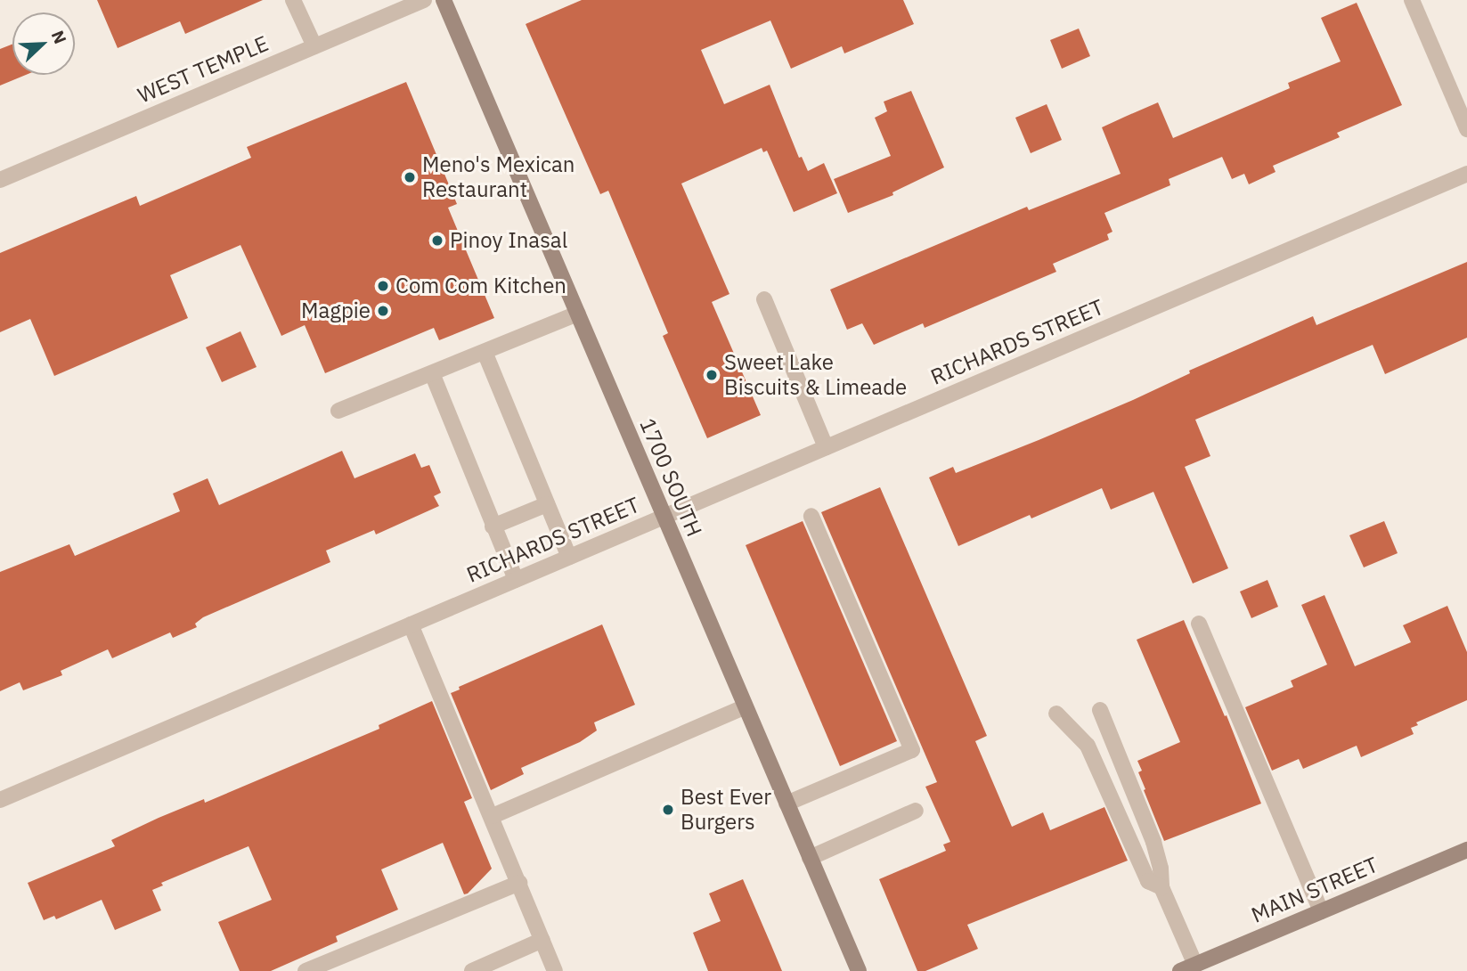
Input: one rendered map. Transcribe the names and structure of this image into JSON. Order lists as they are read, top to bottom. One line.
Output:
{"streets":{"street":["WEST TEMPLE","RICHARDS STREET","1700 SOUTH","MAIN STREET"]},"crossings":[["RICHARDS STREET","1700 SOUTH"]],"places":["Meno's Mexican Restaurant","Pinoy Inasal","Com Com Kitchen","Magpie","Sweet Lake Biscuits & Limeade","Best Ever Burgers"],"north":"top right"}
